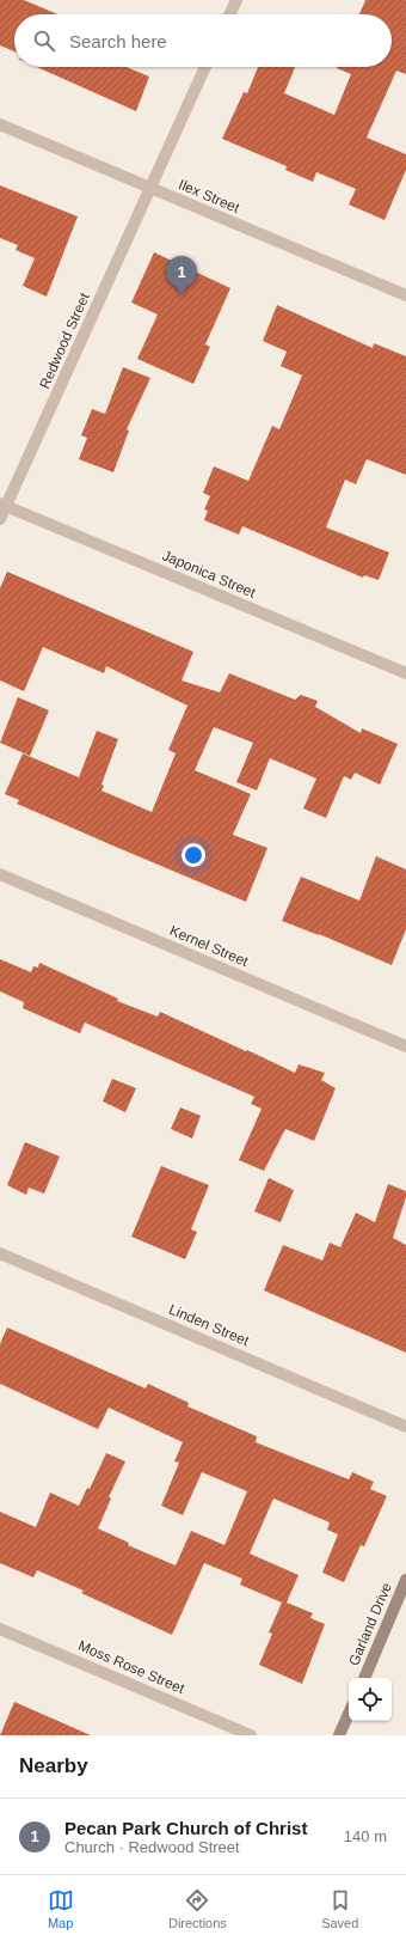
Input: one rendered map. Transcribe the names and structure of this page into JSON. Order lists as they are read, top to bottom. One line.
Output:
{"streets":{"main road":["Garland Drive"],"street":["Ilex Street","Redwood Street","Japonica Street","Kernel Street","Linden Street","Moss Rose Street"]},"crossings":[["Ilex Street","Redwood Street"],["Redwood Street","Japonica Street"]],"page":{"search":"Search here","pins":"1","heading":"Nearby","list":[{"mark":"1","name":"Pecan Park Church of Christ","note":"Church · Redwood Street","value":"140 m"}],"nav":["Map","Directions","Saved"]}}
